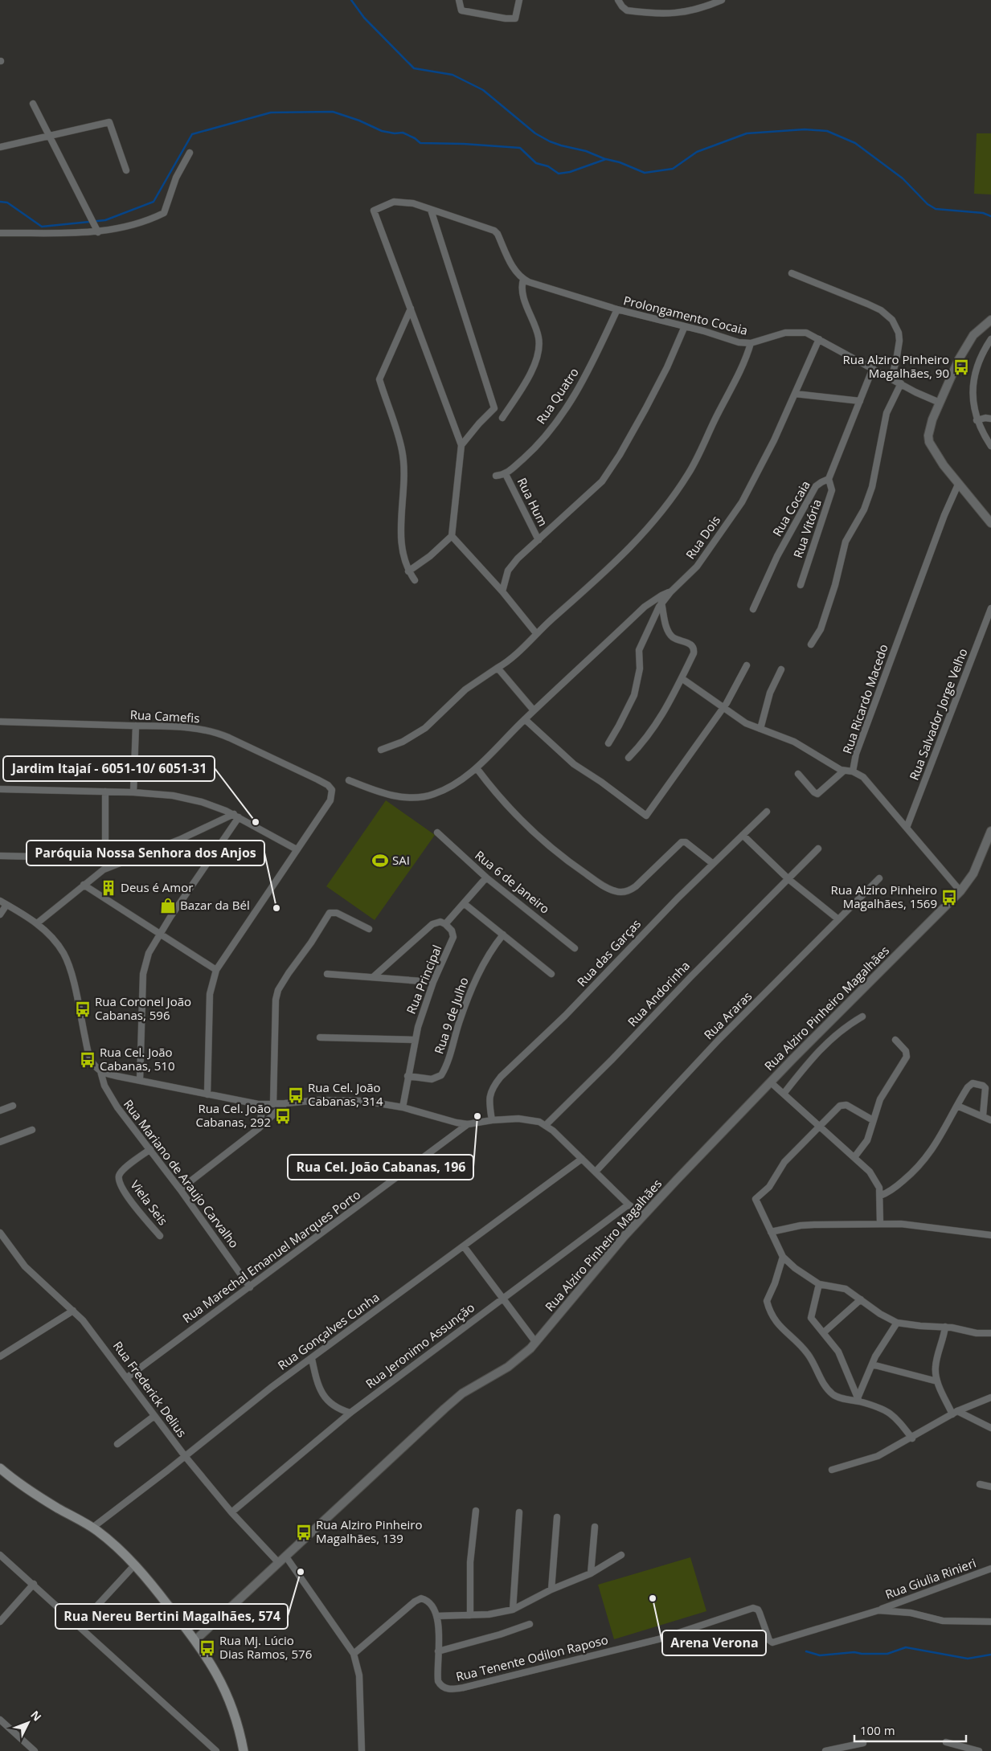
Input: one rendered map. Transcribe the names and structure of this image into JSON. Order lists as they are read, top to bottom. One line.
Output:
{"streets":{"street":["Prolongamento Cocaia","Rua Quatro","Rua Hum","Rua Cocaia","Rua Vitória","Rua Dois","Rua Ricardo Macedo","Rua Salvador Jorge Velho","Rua Camefis","Rua 6 de Janeiro","Rua das Garças","Rua Principal","Rua Andorinha","Rua Alziro Pinheiro Magalhães","Rua 9 de Julho","Rua Araras","Rua Mariano de Araujo Carvalho","Viela Seis","Rua Marechal Emanuel Marques Porto","Rua Gonçalves Cunha","Rua Jeronimo Assunção","Rua Frederick Delius","Rua Giulia Rinieri","Rua Tenente Odilon Raposo"]},"crossings":[["Prolongamento Cocaia","Rua Quatro"],["Prolongamento Cocaia","Rua Cocaia"],["Prolongamento Cocaia","Rua Dois"],["Rua Quatro","Rua Hum"],["Rua Cocaia","Rua Vitória"],["Rua Ricardo Macedo","Rua Salvador Jorge Velho"],["Rua Ricardo Macedo","Rua Alziro Pinheiro Magalhães"],["Rua Principal","Rua 9 de Julho"],["Rua Alziro Pinheiro Magalhães","Rua Frederick Delius"],["Rua Mariano de Araujo Carvalho","Viela Seis"],["Rua Mariano de Araujo Carvalho","Rua Marechal Emanuel Marques Porto"],["Rua Marechal Emanuel Marques Porto","Rua Frederick Delius"],["Rua Gonçalves Cunha","Rua Frederick Delius"],["Rua Jeronimo Assunção","Rua Frederick Delius"],["Rua Giulia Rinieri","Rua Tenente Odilon Raposo"]],"places":{"bus stop":["Rua Alziro Pinheiro Magalhães, 90","Rua Alziro Pinheiro Magalhães, 1569","Rua Coronel João Cabanas, 596","Rua Cel. João Cabanas, 510","Rua Cel. João Cabanas, 314","Rua Cel. João Cabanas, 292","Rua Alziro Pinheiro Magalhães, 139","Rua Mj. Lúcio Dias Ramos, 576"],"other":["Jardim Itajaí - 6051-10/ 6051-31","Paróquia Nossa Senhora dos Anjos","Rua Cel. João Cabanas, 196","Rua Nereu Bertini Magalhães, 574","Arena Verona"],"sports":["SAI"],"building":["Deus é Amor"],"shop":["Bazar da Bél"]},"scale_bar":"100 m","north":"top right"}
